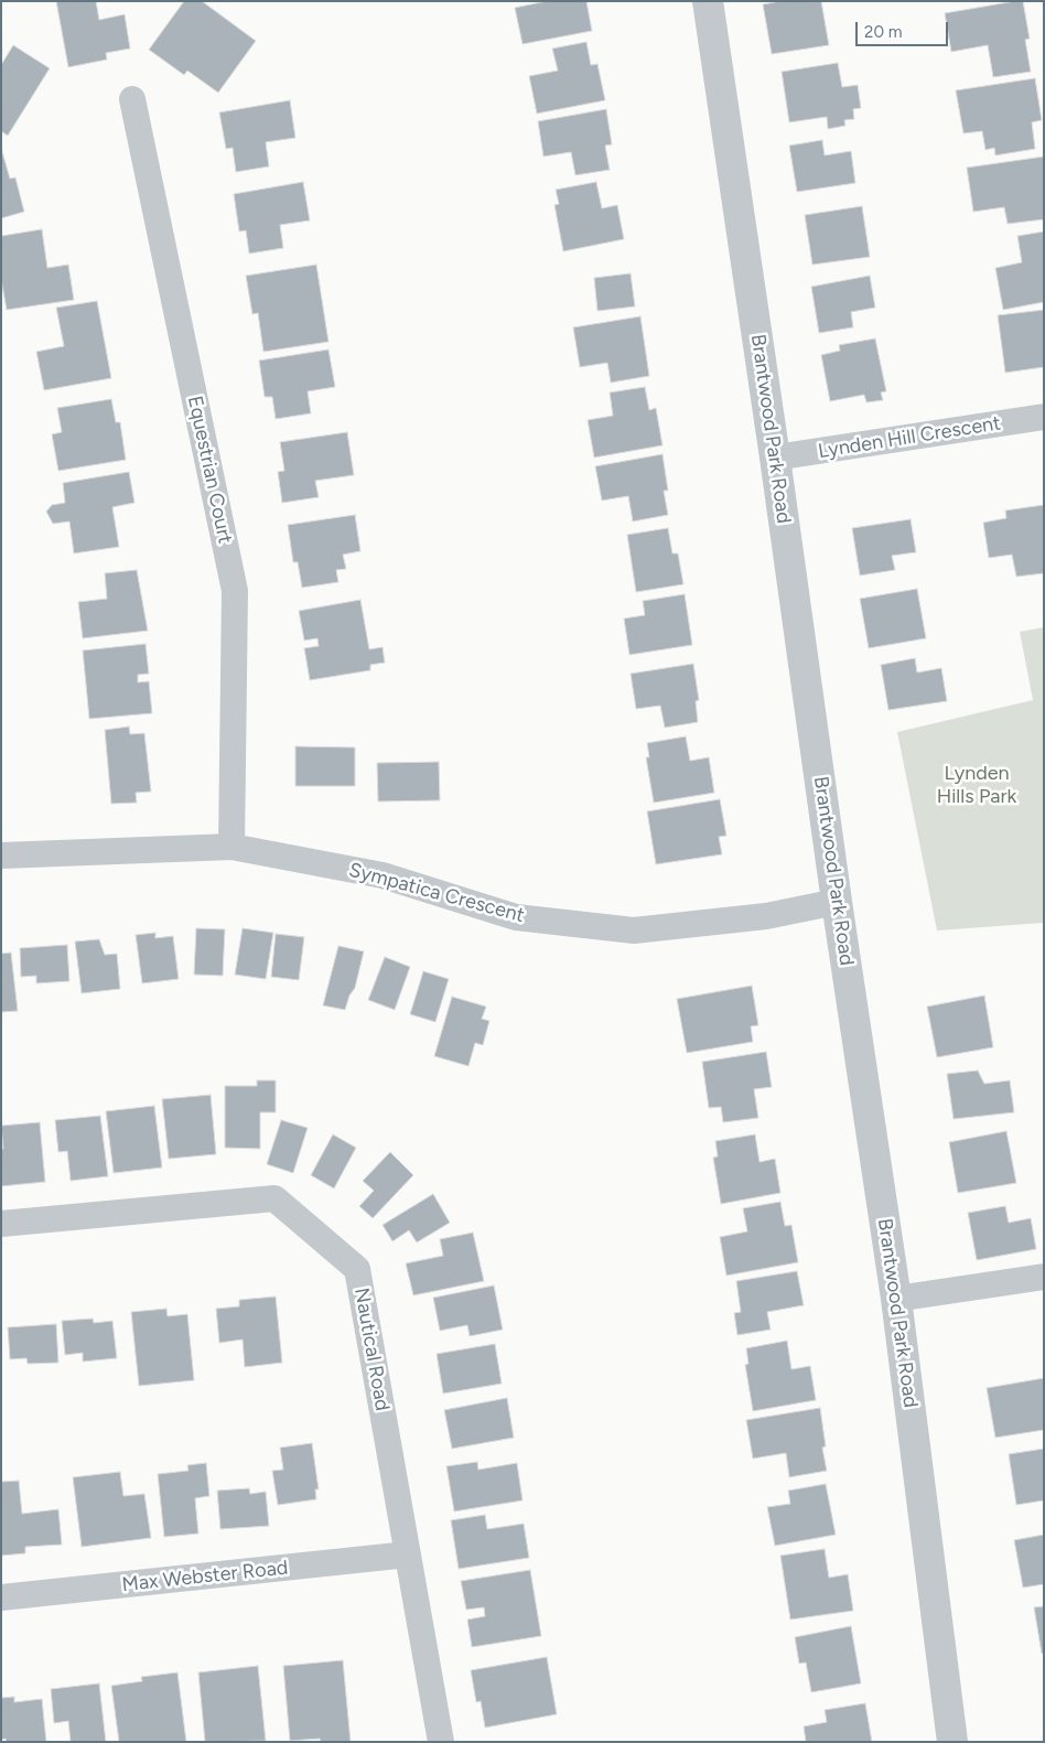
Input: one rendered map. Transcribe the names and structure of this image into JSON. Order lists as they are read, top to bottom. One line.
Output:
{"streets":{"street":["Brantwood Park Road","Lynden Hill Crescent","Equestrian Court","Sympatica Crescent","Nautical Road","Max Webster Road"]},"crossings":[["Brantwood Park Road","Lynden Hill Crescent"],["Brantwood Park Road","Sympatica Crescent"],["Equestrian Court","Sympatica Crescent"],["Nautical Road","Max Webster Road"]],"parks":["Lynden Hills Park"],"scale_bar":"20 m"}
